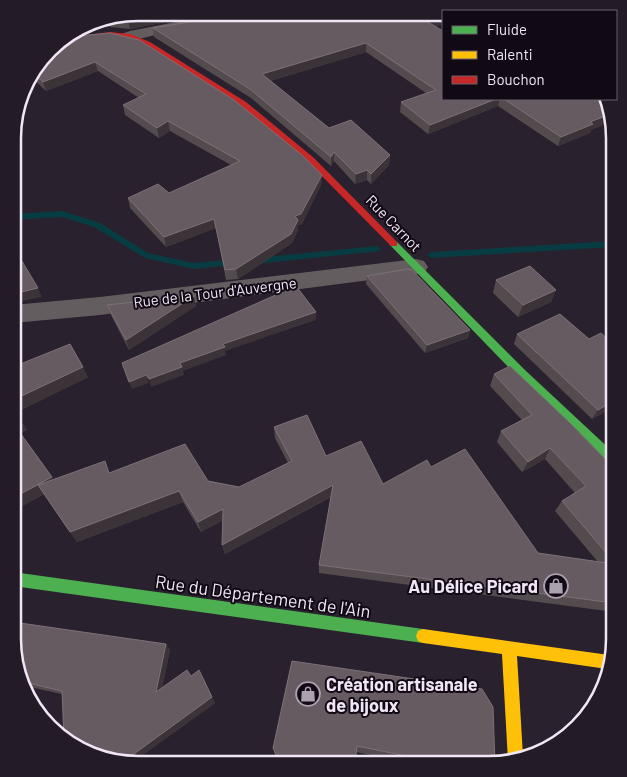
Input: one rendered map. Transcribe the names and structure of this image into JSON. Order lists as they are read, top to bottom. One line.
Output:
{"streets":{"street":["Rue Carnot","Rue de la Tour d'Auvergne","Rue du Département de l'Ain"]},"crossings":[["Rue Carnot","Rue de la Tour d'Auvergne"]],"places":{"shop":["Au Délice Picard","Création artisanale de bijoux"]},"legend":["Fluide","Ralenti","Bouchon"]}
